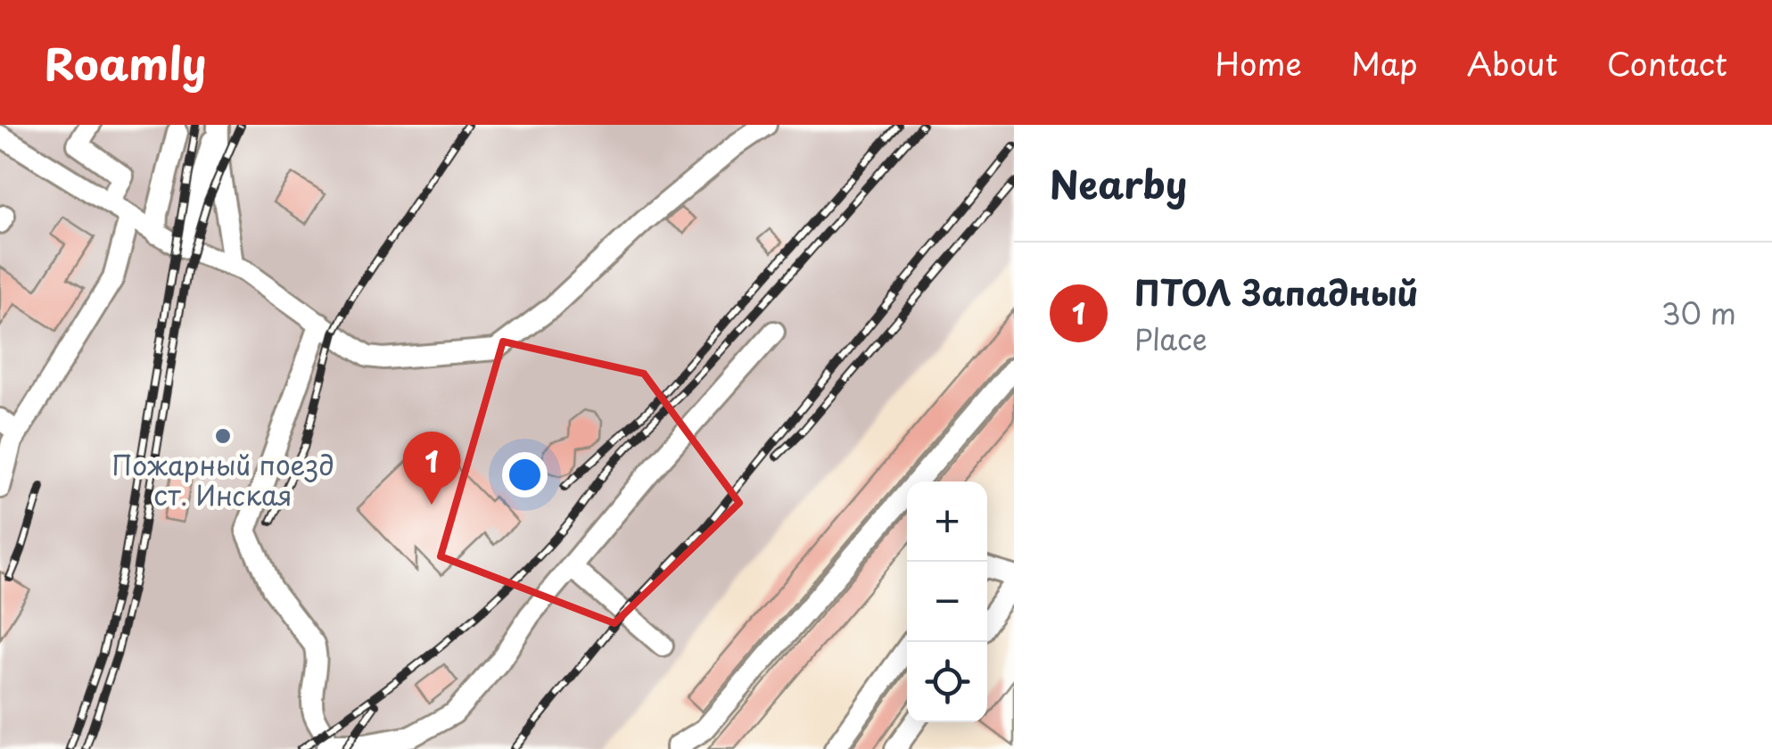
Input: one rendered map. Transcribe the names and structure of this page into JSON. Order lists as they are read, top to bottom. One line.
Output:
{"places":["Пожарный поезд ст. Инская"],"page":{"header":"Roamly","nav":["Home","Map","About","Contact"],"heading":"Nearby","list":[{"mark":"1","name":"ПТОЛ Западный","note":"Place","value":"30 m"}],"pins":"1","map_buttons":["+","−"]}}
